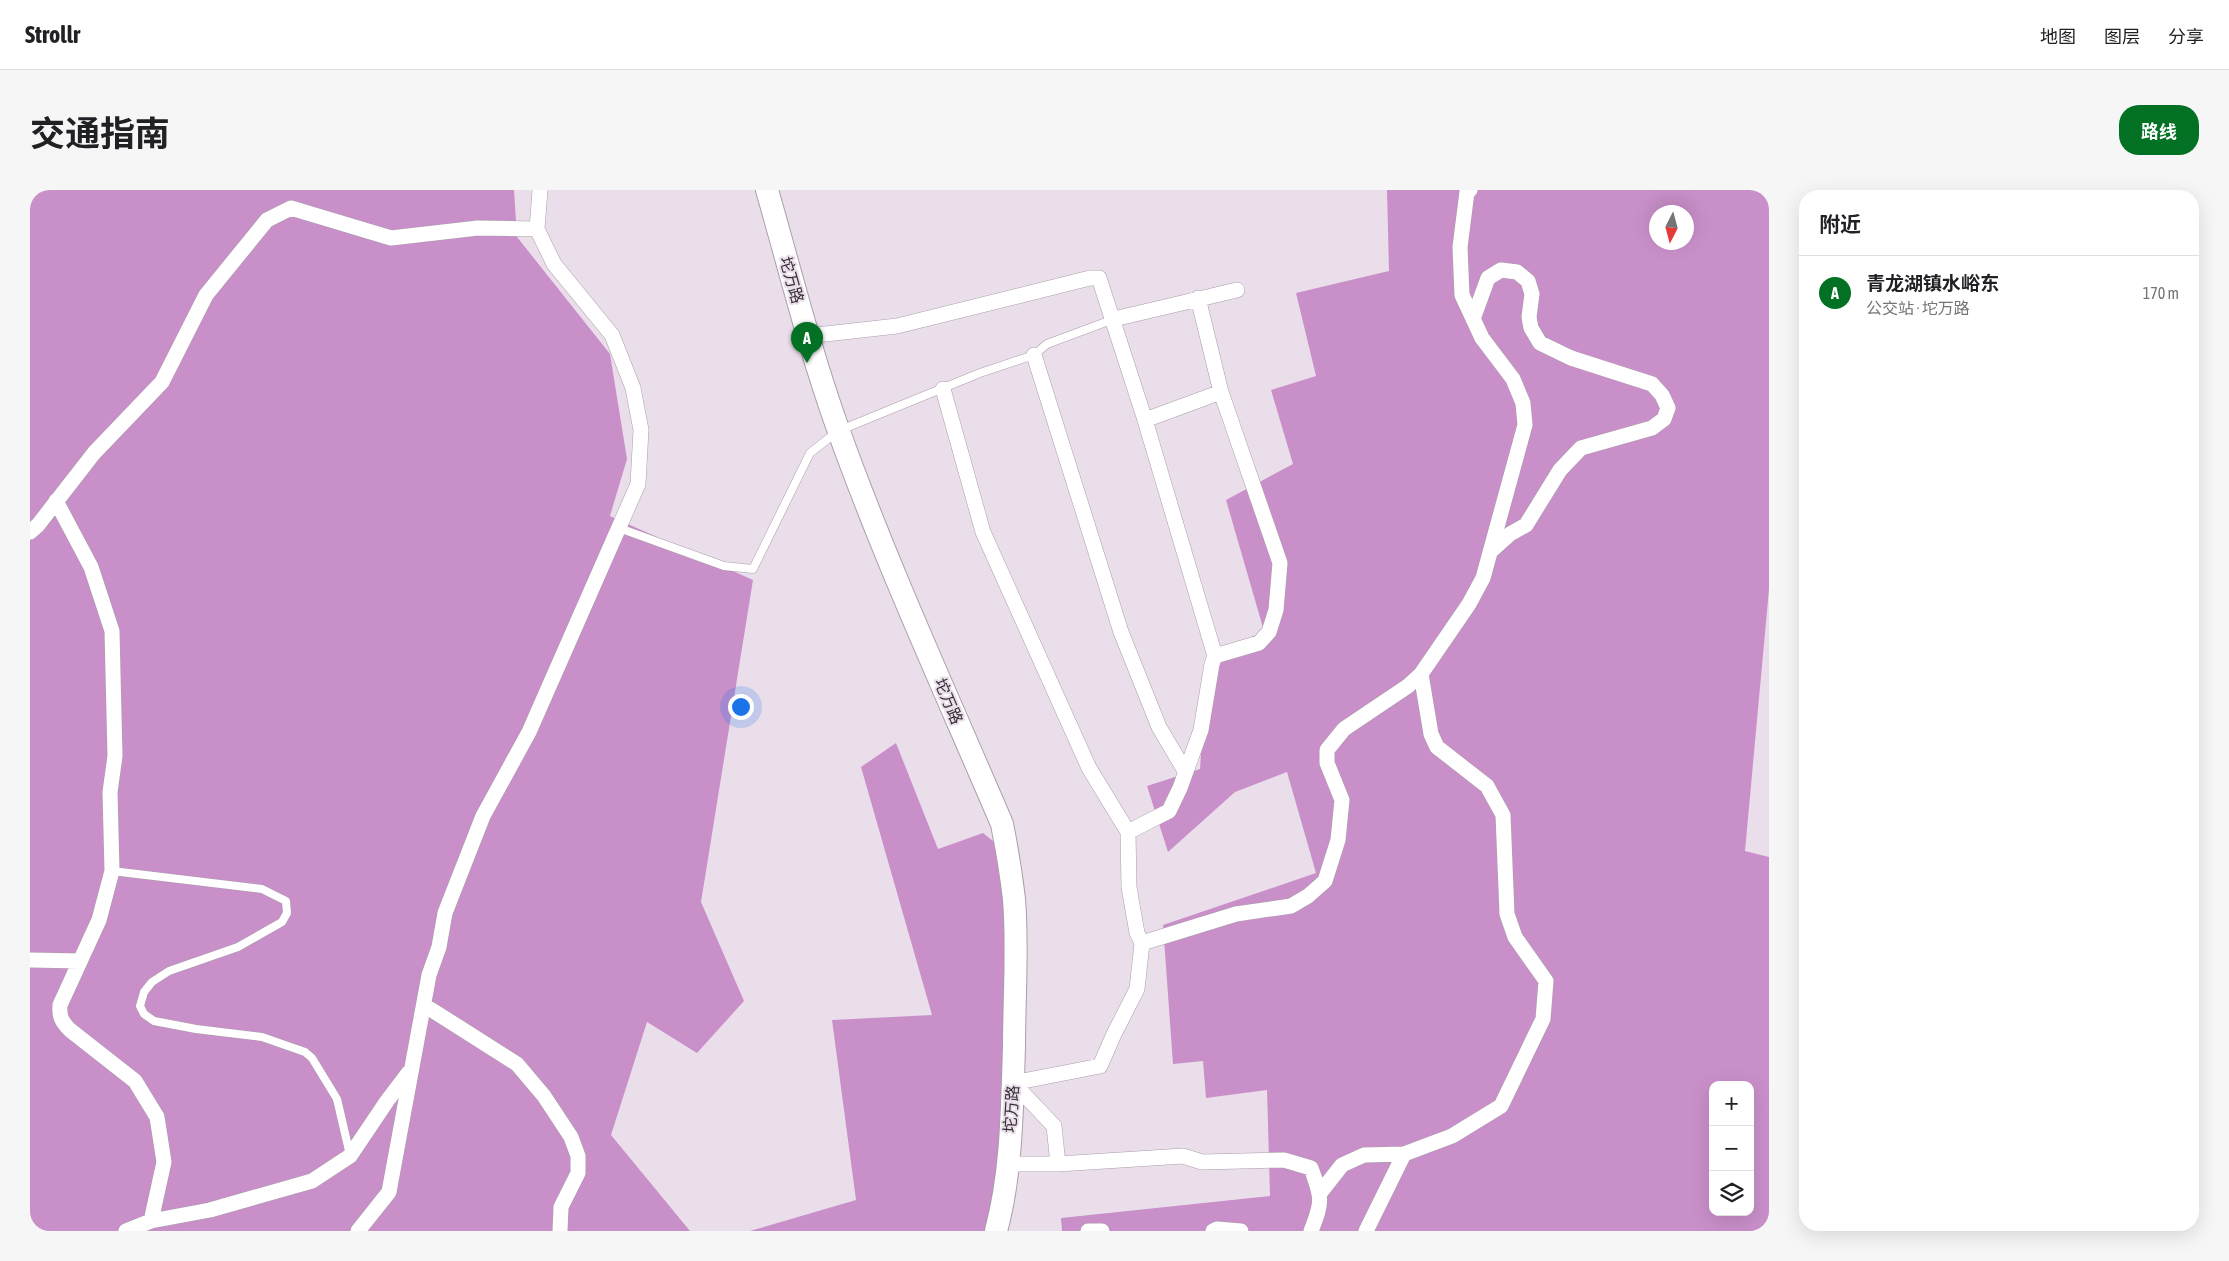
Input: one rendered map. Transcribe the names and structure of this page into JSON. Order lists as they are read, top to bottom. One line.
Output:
{"streets":{"main road":["坨万路"]},"north":"bottom","page":{"header":"Strollr","nav":["地图","图层","分享"],"title":"交通指南","buttons":"路线","heading":"附近","list":[{"mark":"A","name":"青龙湖镇水峪东","note":"公交站 · 坨万路","value":"170 m"}],"pins":"A","map_buttons":["+","−"]}}
